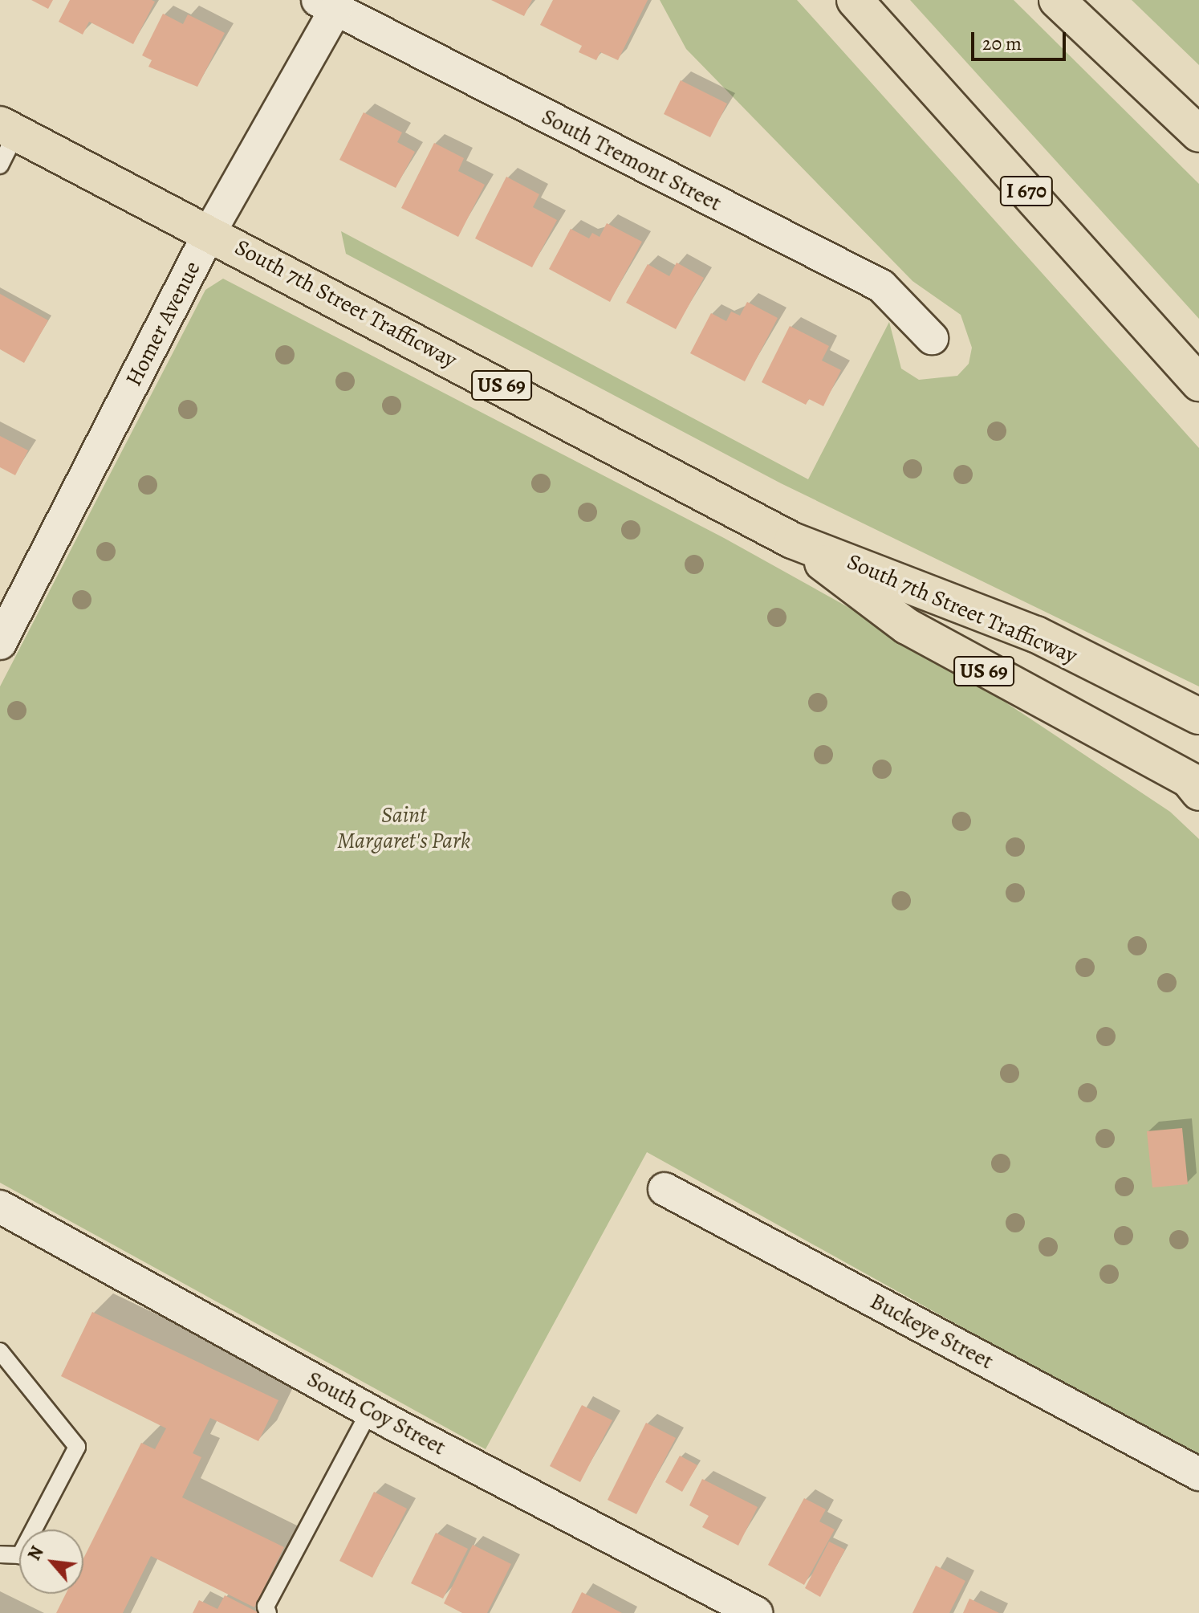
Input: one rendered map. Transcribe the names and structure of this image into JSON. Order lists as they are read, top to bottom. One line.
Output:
{"streets":{"main road":["I 670","South 7th Street Trafficway","US 69"],"street":["South Tremont Street","Homer Avenue","Buckeye Street","South Coy Street"]},"crossings":[["South Tremont Street","Homer Avenue"],["South 7th Street Trafficway","Homer Avenue"]],"parks":["Saint Margaret's Park"],"scale_bar":"20 m","north":"top left"}
